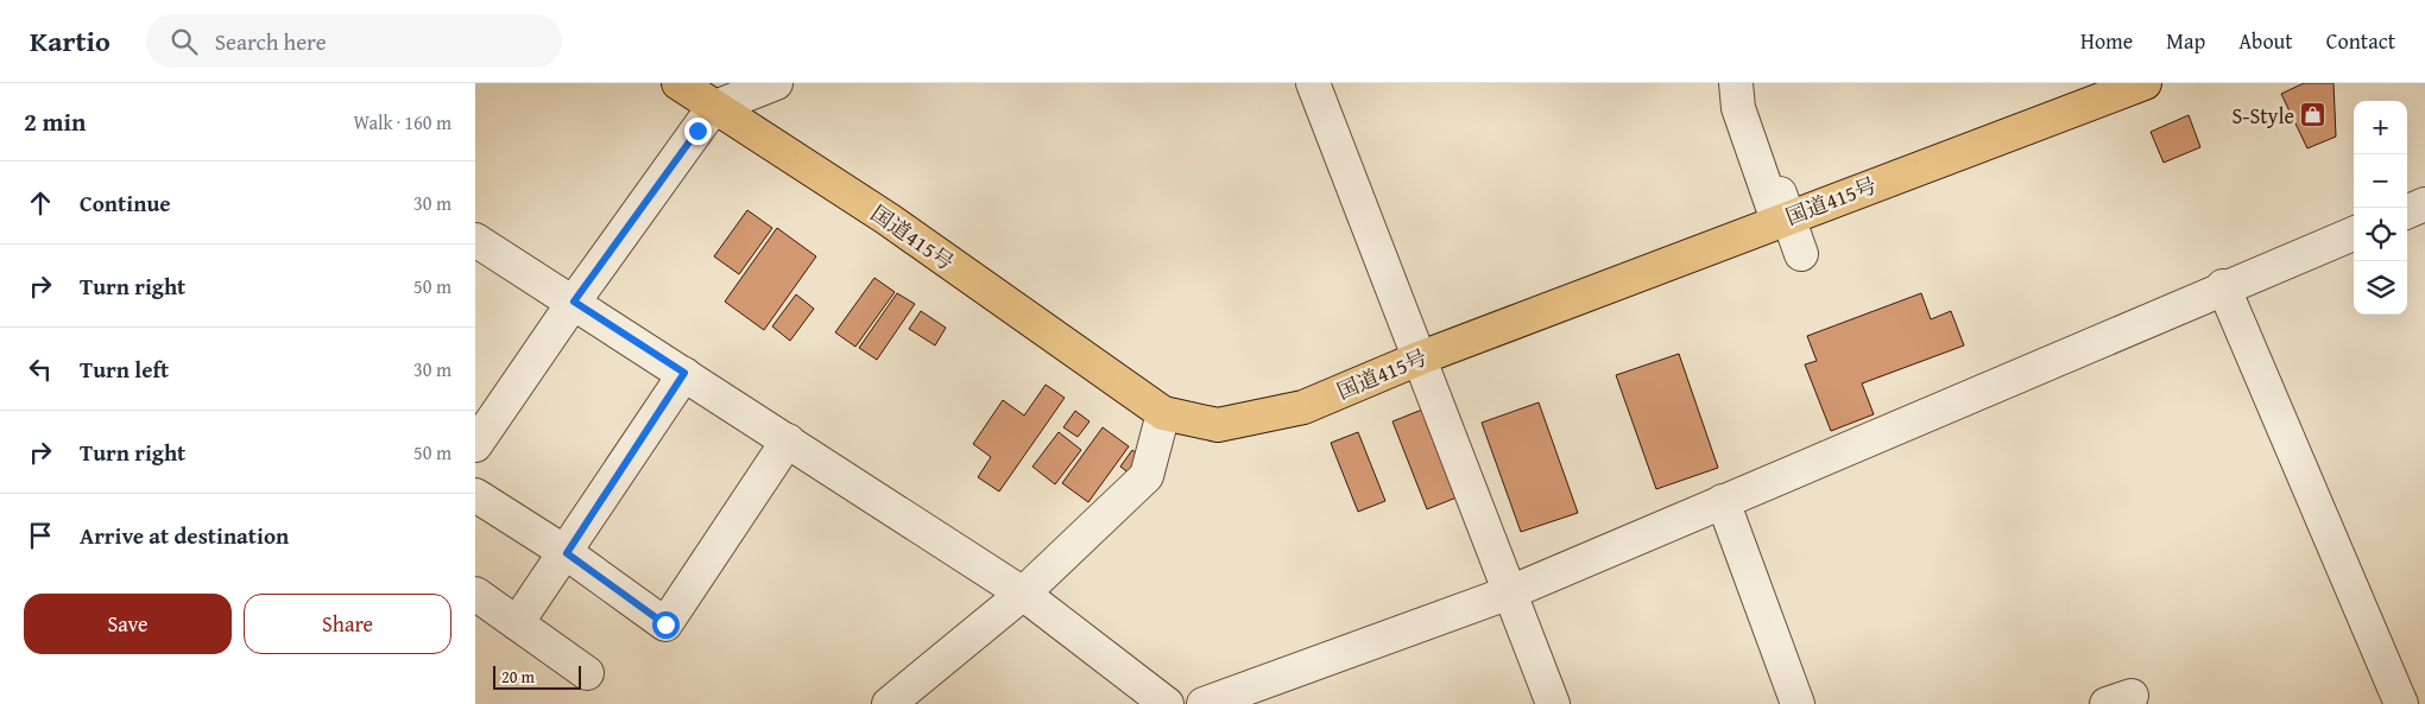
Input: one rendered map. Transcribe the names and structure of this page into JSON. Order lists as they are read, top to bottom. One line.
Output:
{"streets":{"highway":["国道415号"]},"places":{"shop":["S-Style"]},"scale_bar":"20 m","page":{"header":"Kartio","search":"Search here","nav":["Home","Map","About","Contact"],"heading":["2 min","Walk · 160 m"],"map_buttons":["+","−"],"list":[["Continue","30 m"],["Turn right","50 m"],["Turn left","30 m"],["Turn right","50 m"],"Arrive at destination"],"buttons":["Save","Share"],"scale":"20 m"}}
